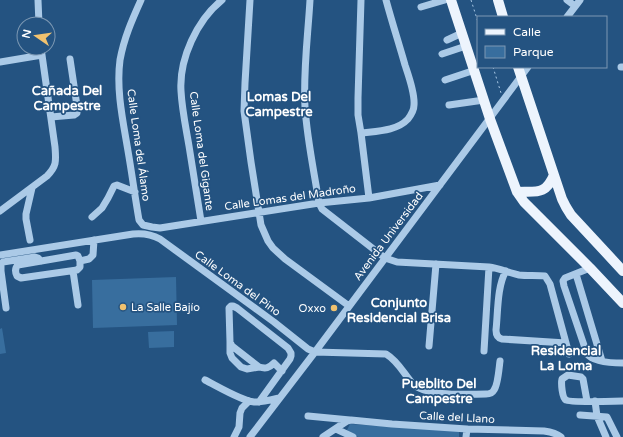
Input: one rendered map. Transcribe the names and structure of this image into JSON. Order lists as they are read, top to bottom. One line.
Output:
{"streets":{"street":["Calle Loma del Álamo","Calle Loma del Gigante","Calle Lomas del Madroño","Avenida Universidad","Calle Loma del Pino","Calle del Llano"]},"crossings":[["Calle Loma del Álamo","Calle Lomas del Madroño"],["Calle Loma del Gigante","Calle Lomas del Madroño"],["Calle Lomas del Madroño","Avenida Universidad"],["Avenida Universidad","Calle Loma del Pino"]],"districts":["Cañada Del Campestre","Lomas Del Campestre","Conjunto Residencial Brisa","Residencial La Loma","Pueblito Del Campestre"],"places":["La Salle Bajío","Oxxo"],"legend":["Calle","Parque"],"north":"left"}
